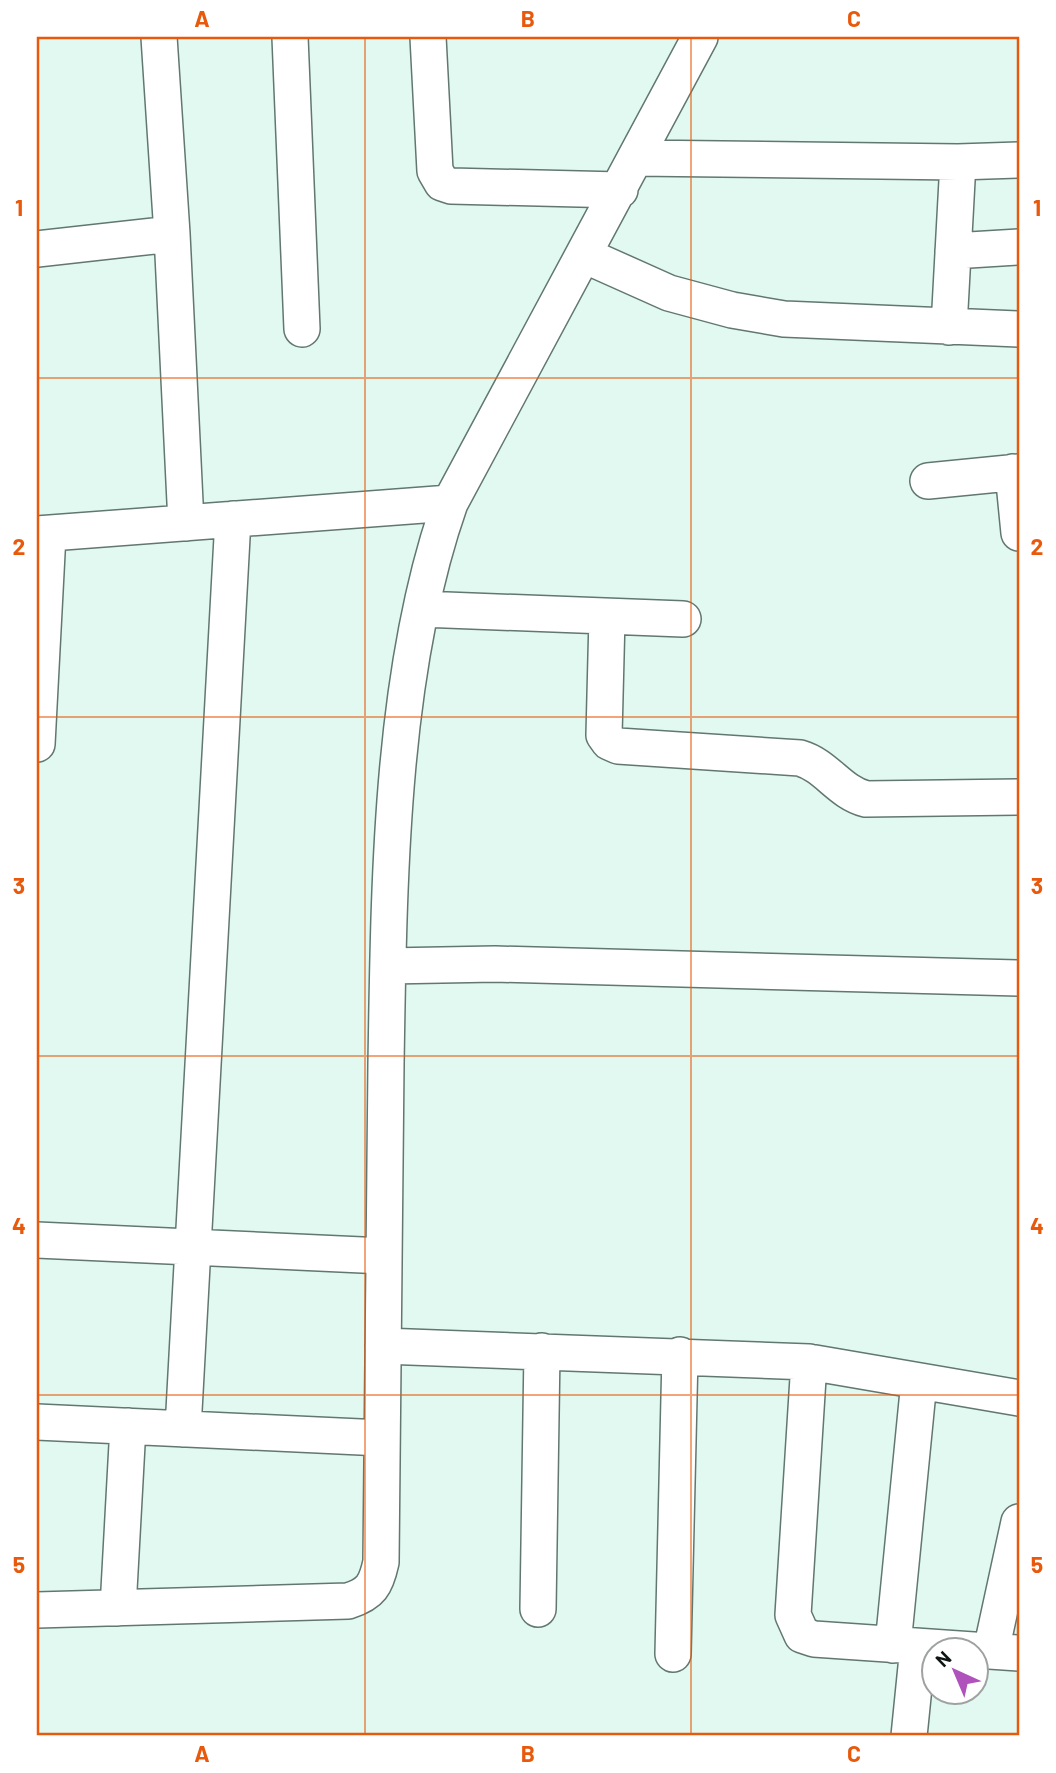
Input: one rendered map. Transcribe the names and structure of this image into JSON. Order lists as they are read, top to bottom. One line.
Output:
{"north":"top left","grid":{"columns":["A","B","C"],"rows":["1","2","3","4","5"]}}
